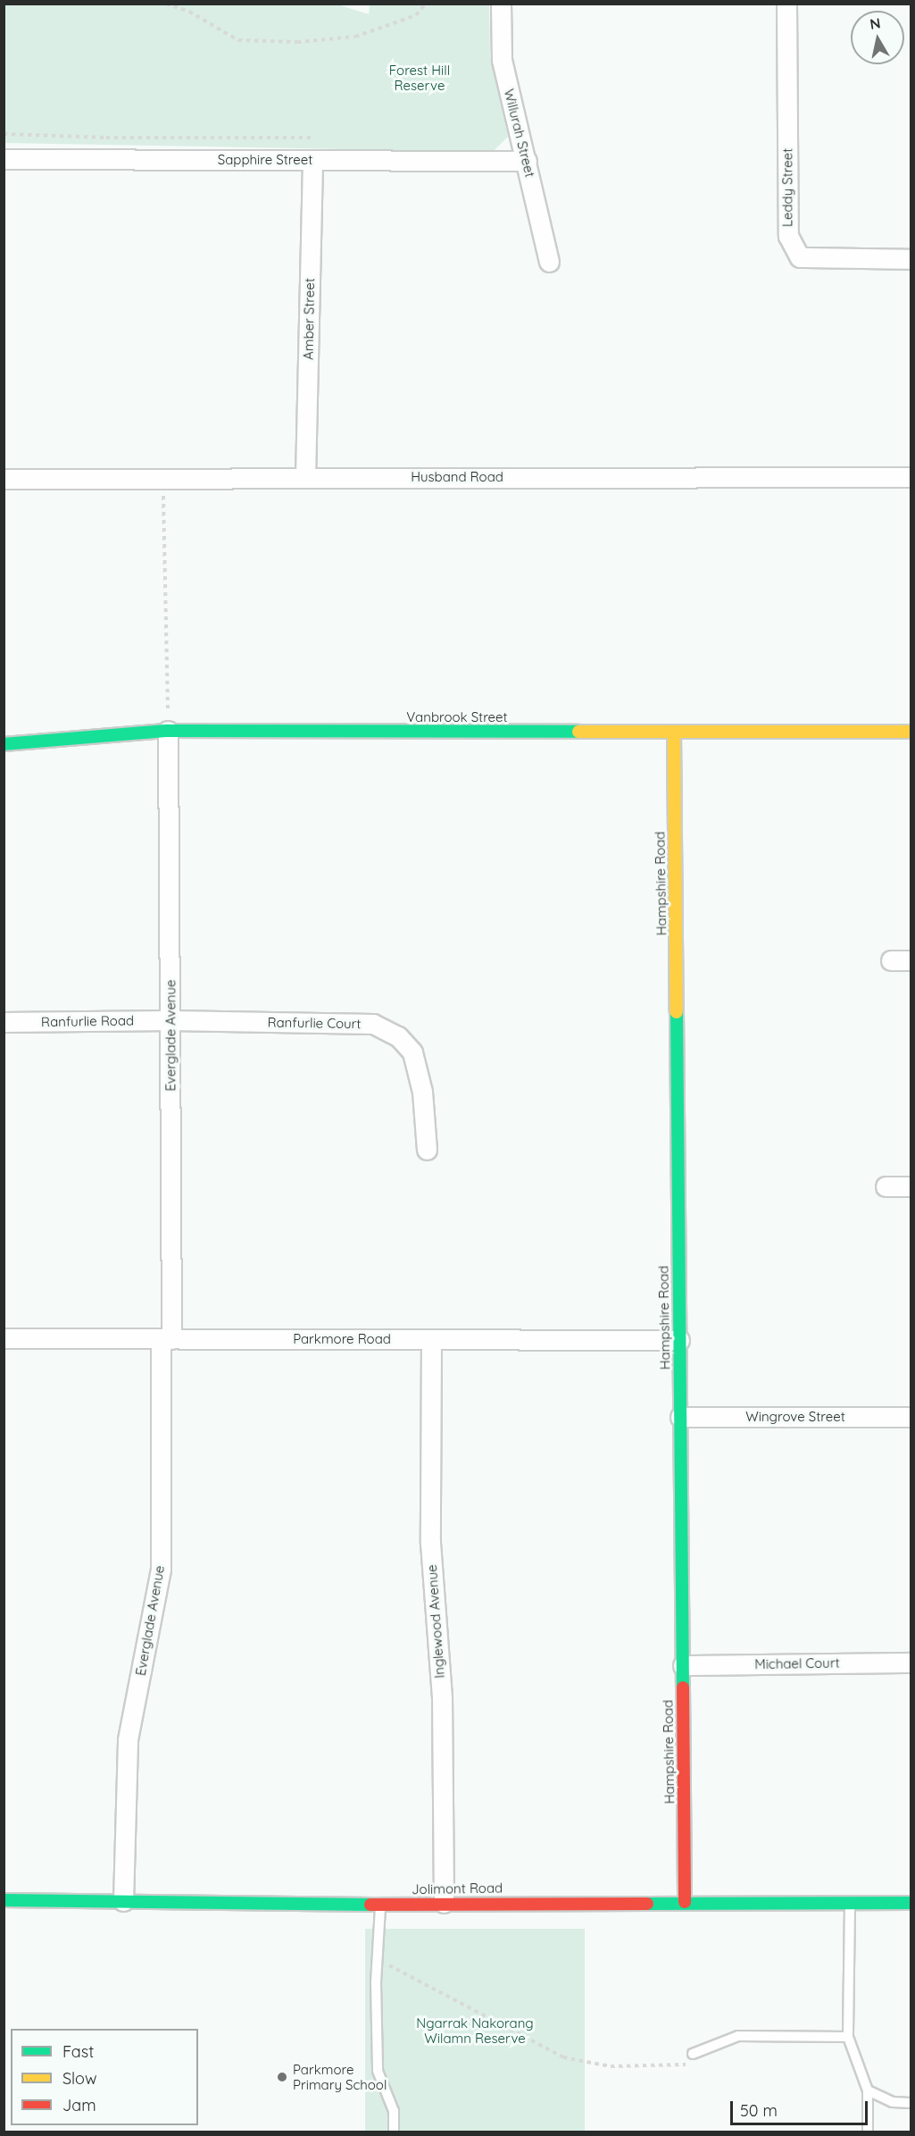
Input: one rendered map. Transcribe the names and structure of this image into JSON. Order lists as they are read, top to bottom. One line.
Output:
{"streets":{"street":["Willurah Street","Sapphire Street","Leddy Street","Amber Street","Husband Road","Vanbrook Street","Hampshire Road","Ranfurlie Road","Ranfurlie Court","Everglade Avenue","Parkmore Road","Wingrove Street","Inglewood Avenue","Michael Court","Jolimont Road"]},"crossings":[["Willurah Street","Sapphire Street"],["Sapphire Street","Amber Street"],["Amber Street","Husband Road"],["Vanbrook Street","Hampshire Road"],["Vanbrook Street","Everglade Avenue"],["Hampshire Road","Parkmore Road"],["Hampshire Road","Wingrove Street"],["Hampshire Road","Michael Court"],["Hampshire Road","Jolimont Road"],["Ranfurlie Road","Ranfurlie Court"],["Ranfurlie Road","Everglade Avenue"],["Ranfurlie Court","Everglade Avenue"],["Everglade Avenue","Parkmore Road"],["Everglade Avenue","Jolimont Road"],["Parkmore Road","Inglewood Avenue"],["Inglewood Avenue","Jolimont Road"]],"parks":["Forest Hill Reserve","Ngarrak Nakorang Wilamn Reserve"],"places":["Parkmore Primary School"],"legend":["Fast","Slow","Jam"],"scale_bar":"50 m","north":"top"}
